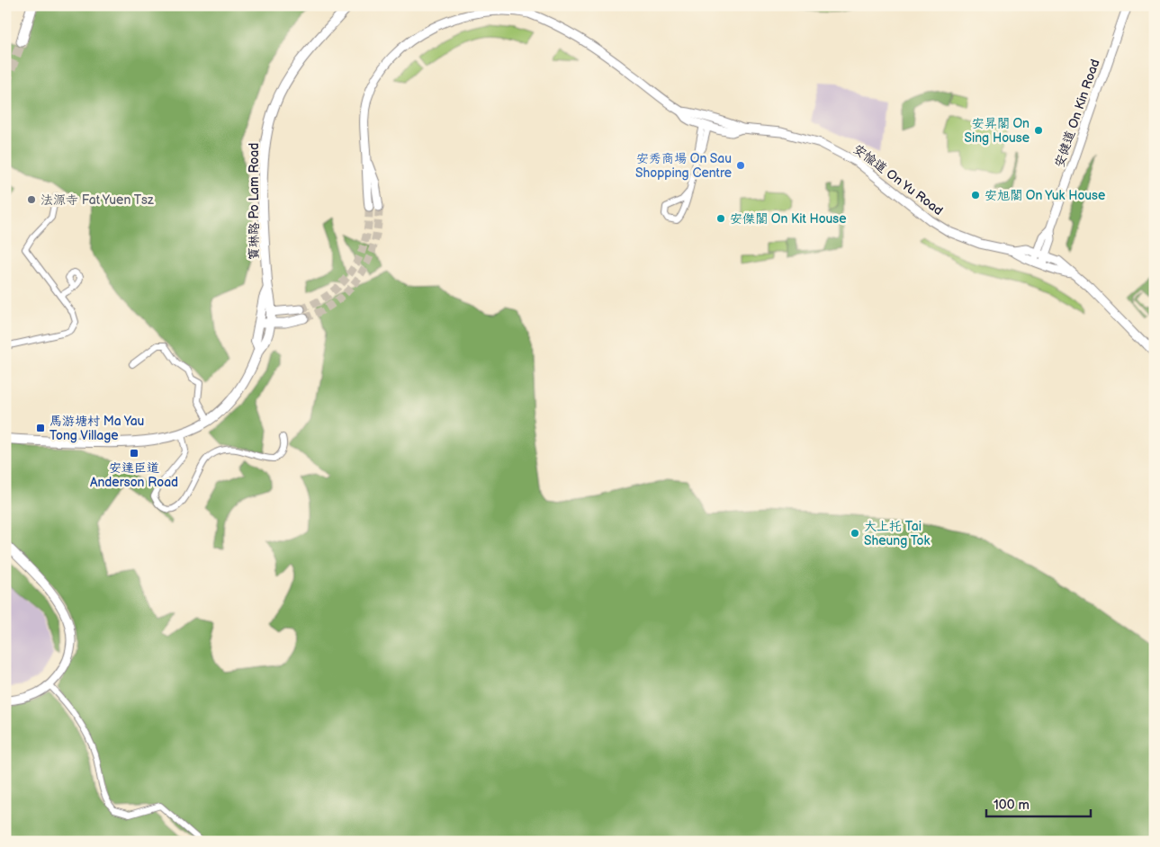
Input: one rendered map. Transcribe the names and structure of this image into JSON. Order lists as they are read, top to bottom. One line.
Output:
{"streets":{"main road":["寶琳路 Po Lam Road"],"street":["安健道 On Kin Road","安愉道 On Yu Road"]},"crossings":[["安健道 On Kin Road","安愉道 On Yu Road"]],"places":{"other":["安昇閣 On Sing House","安秀商場 On Sau Shopping Centre","安旭閣 On Yuk House","法源寺 Fat Yuen Tsz","安傑閣 On Kit House","大上托 Tai Sheung Tok"],"transit":["馬游塘村 Ma Yau Tong Village","安達臣道 Anderson Road"]},"scale_bar":"100 m"}
